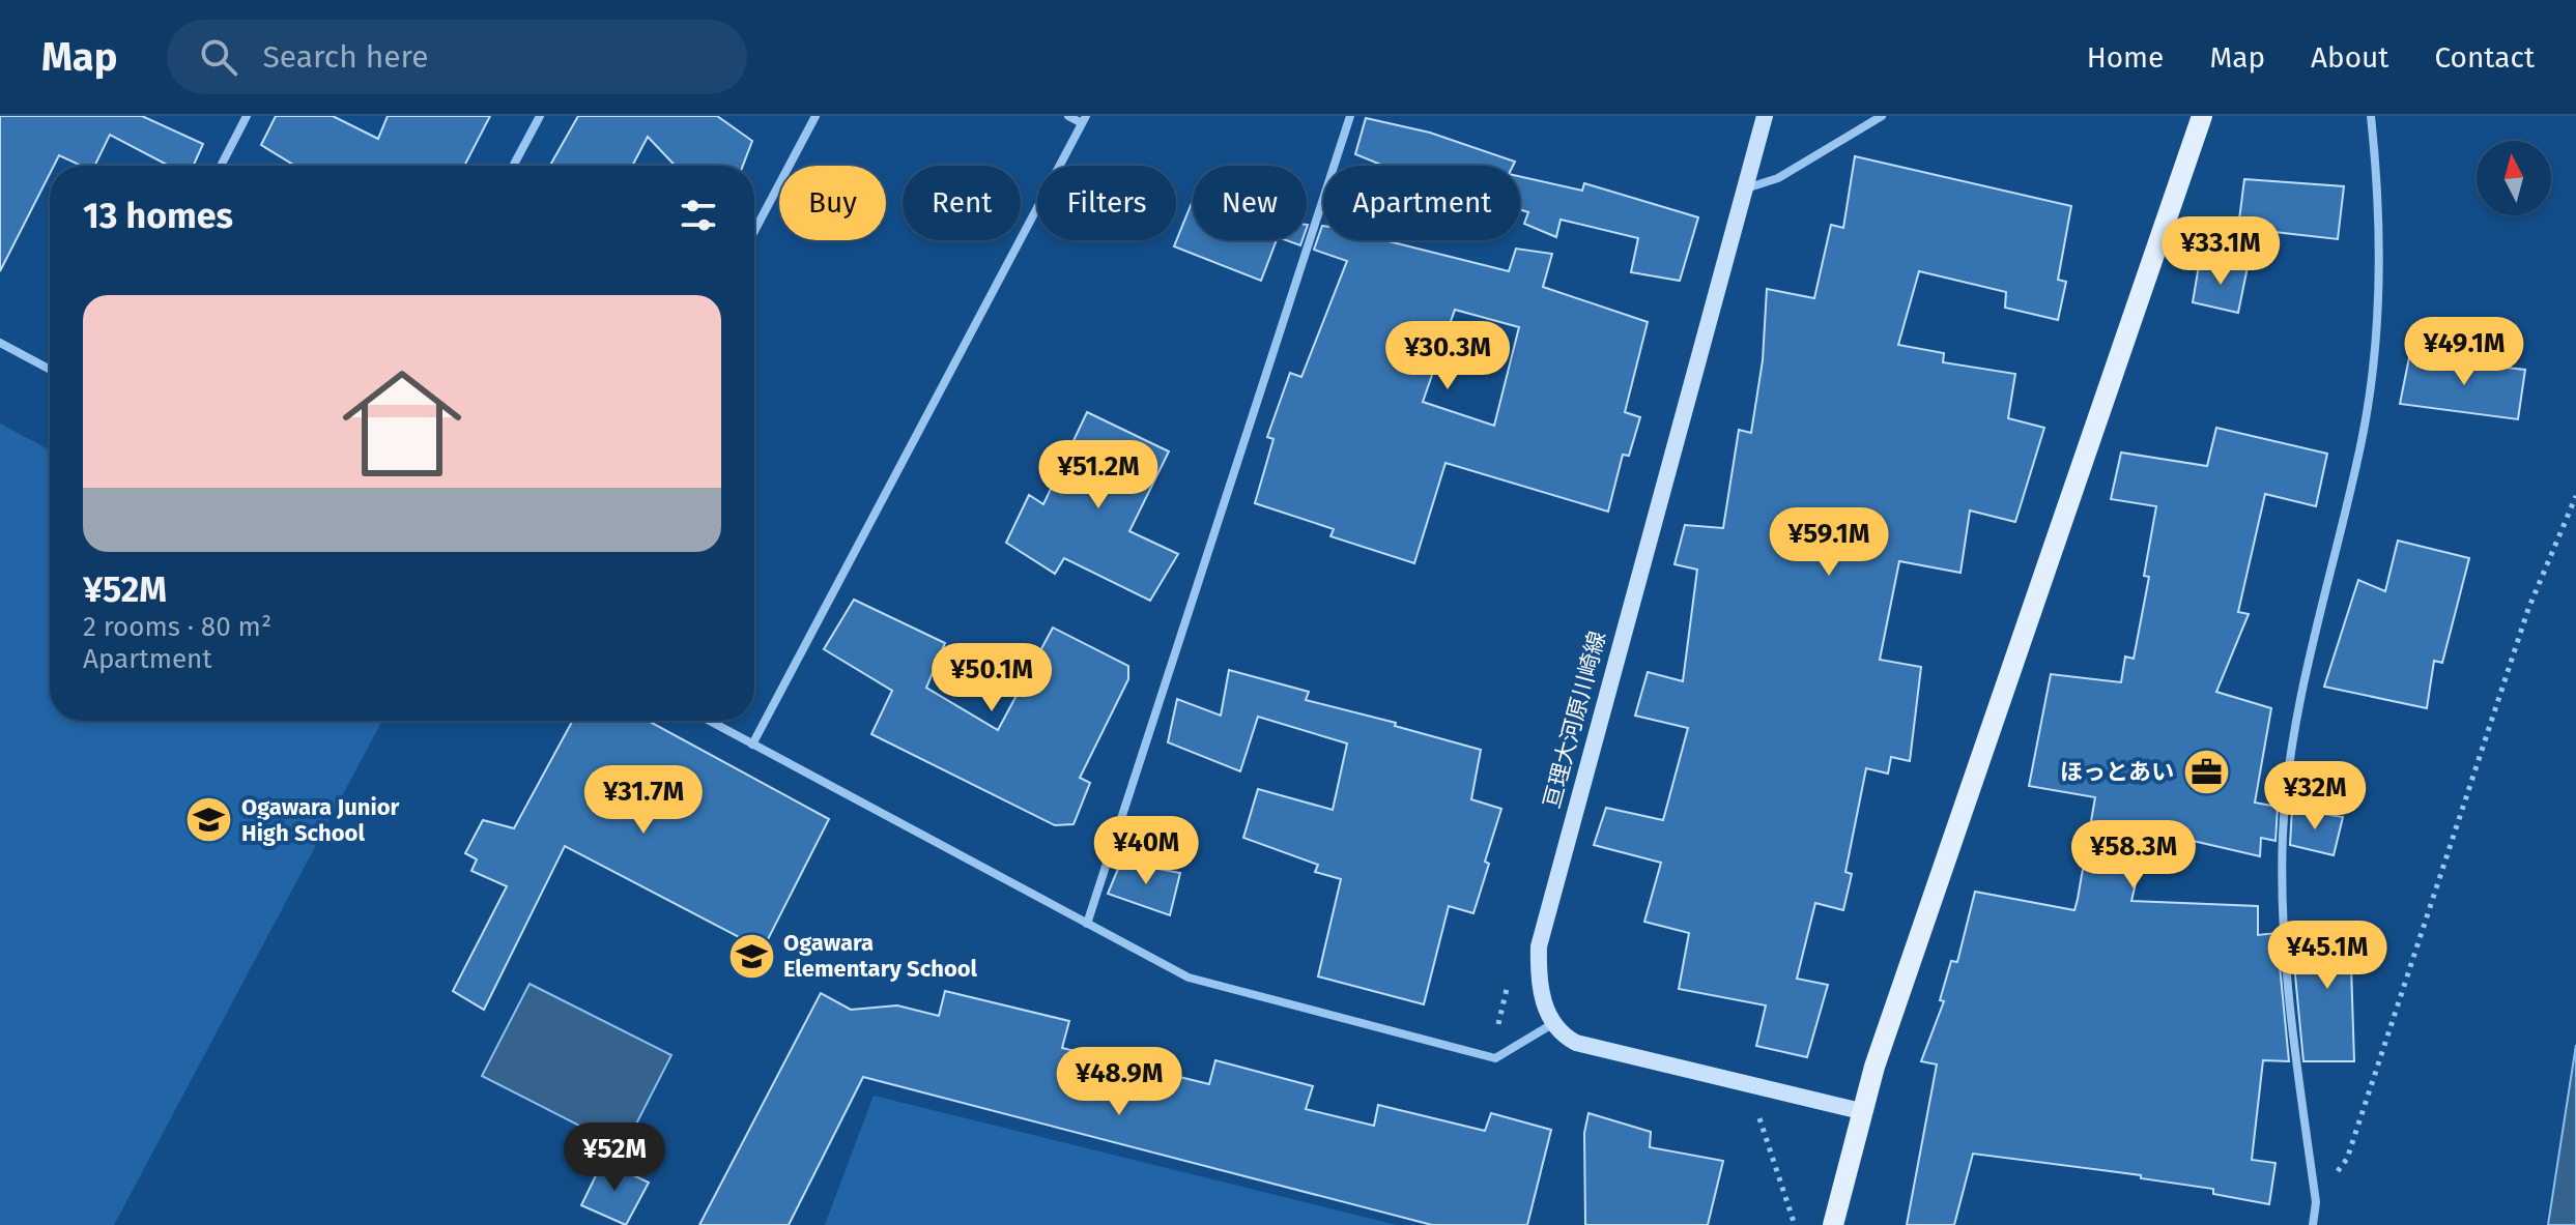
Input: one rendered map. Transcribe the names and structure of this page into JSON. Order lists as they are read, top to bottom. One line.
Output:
{"streets":{"street":["亘理大河原川崎線"]},"places":{"office":["ほっとあい"],"school or university":["Ogawara Junior High School","Ogawara Elementary School"]},"north":"top","page":{"header":"Map","search":"Search here","nav":["Home","Map","About","Contact"],"chip":["Buy","Rent","Filters","New","Apartment"],"heading":"13 homes","price":["¥33.1M","¥49.1M","¥30.3M","¥51.2M","¥59.1M","¥50.1M","¥32M","¥31.7M","¥40M","¥58.3M","¥45.1M","¥48.9M","¥52M"],"list":[{"name":"¥52M","note":"2 rooms · 80 m² · Apartment"}]}}
